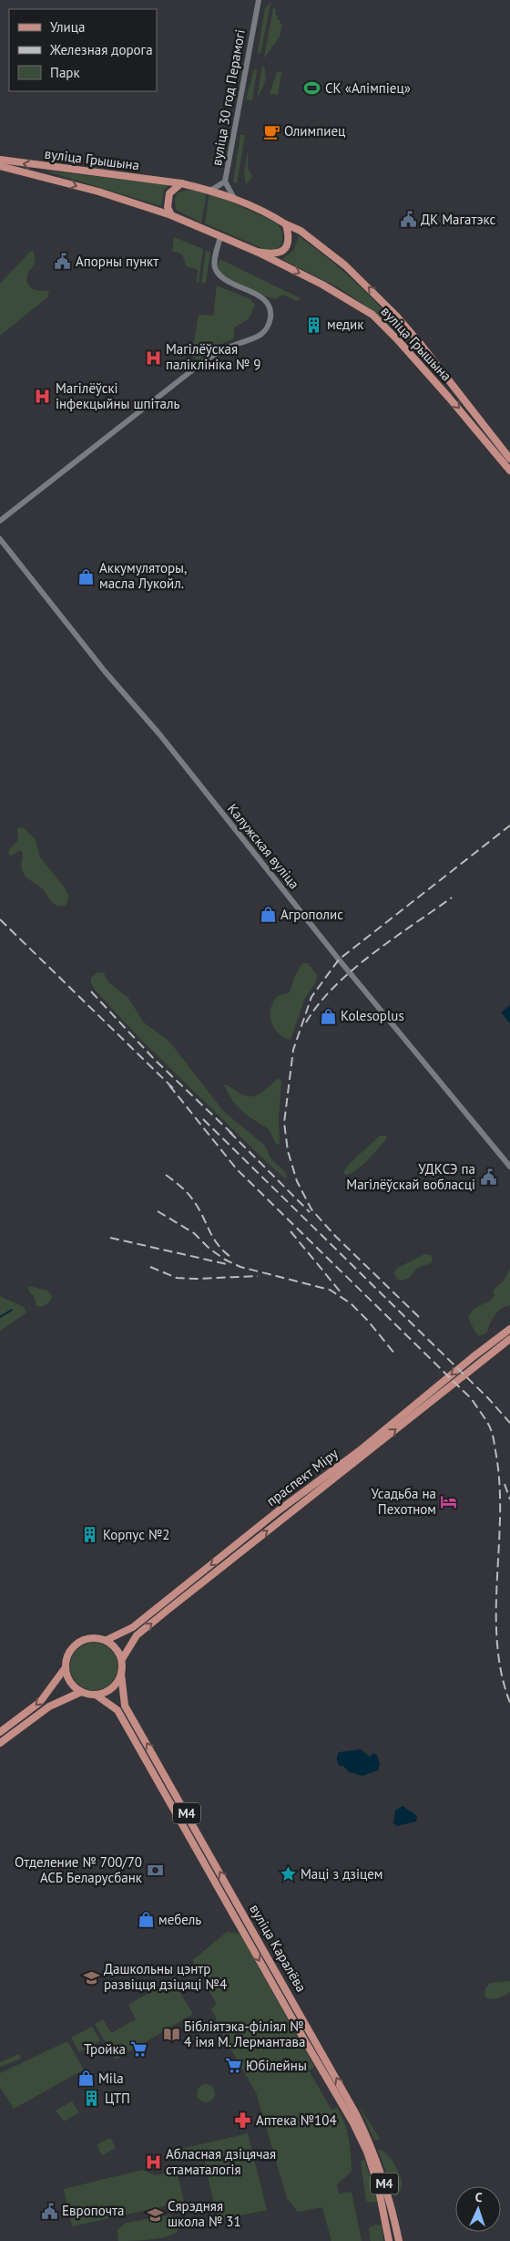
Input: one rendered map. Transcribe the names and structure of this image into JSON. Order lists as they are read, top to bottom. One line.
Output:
{"streets":{"main road":["вуліца Грышына","праспект Міру","М4","вуліца Каралёва"],"street":["вуліца 30 год Перамогі","Калужская вуліца"]},"crossings":[["вуліца 30 год Перамогі","вуліца Грышына"],["праспект Міру","вуліца Каралёва"]],"places":{"sports":["СК «Алімпіец»"],"cafe":["Олимпиец"],"public building":["ДК Магатэкс","Апорны пункт","УДКСЭ па Магілёўскай вобласці","Европочта"],"building":["медик","Корпус №2","ЦТП"],"hospital":["Магілёўская паліклініка № 9","Магілёўскі інфекцыйны шпіталь","Абласная дзіцячая стаматалогія"],"shop":["Аккумуляторы, масла Лукойл.","Агрополис","Kolesoplus","мебель","Mila"],"hotel":["Усадьба на Пехотном"],"bank":["Отделение № 700/70 АСБ Беларусбанк"],"place":["Маці з дзіцем"],"school or university":["Дашкольны цэнтр развіцця дзіцяці №4","Сярэдняя школа № 31"],"library":["Бібліятэка-філіял № 4 імя М. Лермантава"],"supermarket":["Тройка","Юбілейны"],"pharmacy":["Аптека №104"]},"legend":["Улица","Железная дорога","Парк"],"north":"top"}
